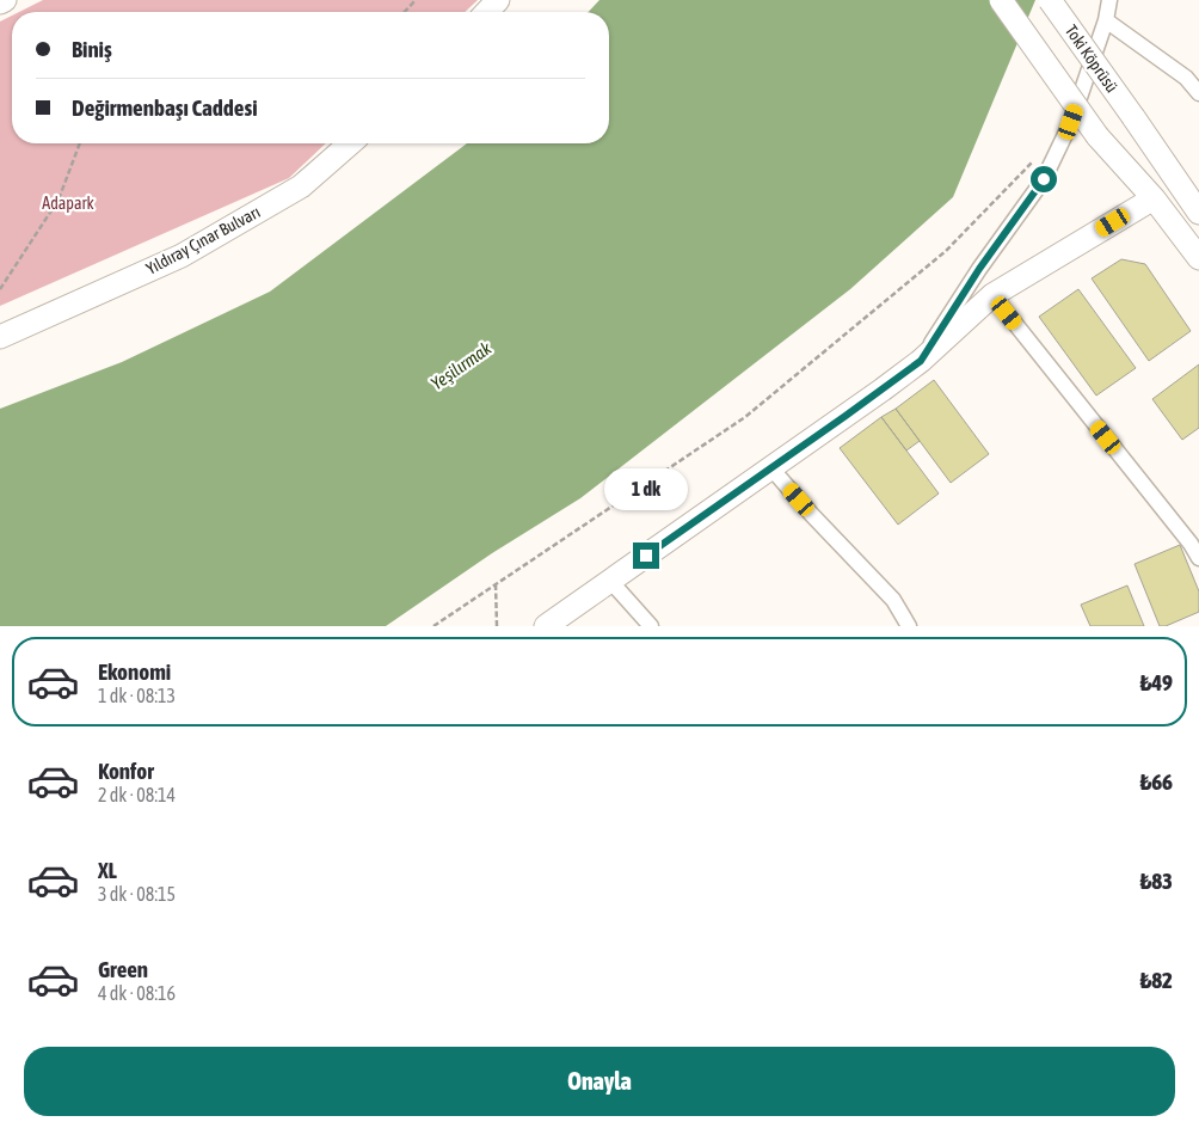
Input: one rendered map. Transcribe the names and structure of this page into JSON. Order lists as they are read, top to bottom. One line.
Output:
{"streets":{"main road":["Toki Köprüsü","Yıldıray Çınar Bulvarı"]},"water":["Yeşilırmak"],"parks":["Adapark"],"page":{"banner":["Biniş","Değirmenbaşı Caddesi"],"bubble":"1 dk","list":[{"name":"Ekonomi","note":"1 dk · 08:13","value":"₺49"},{"name":"Konfor","note":"2 dk · 08:14","value":"₺66"},{"name":"XL","note":"3 dk · 08:15","value":"₺83"},{"name":"Green","note":"4 dk · 08:16","value":"₺82"}],"buttons":"Onayla"}}
